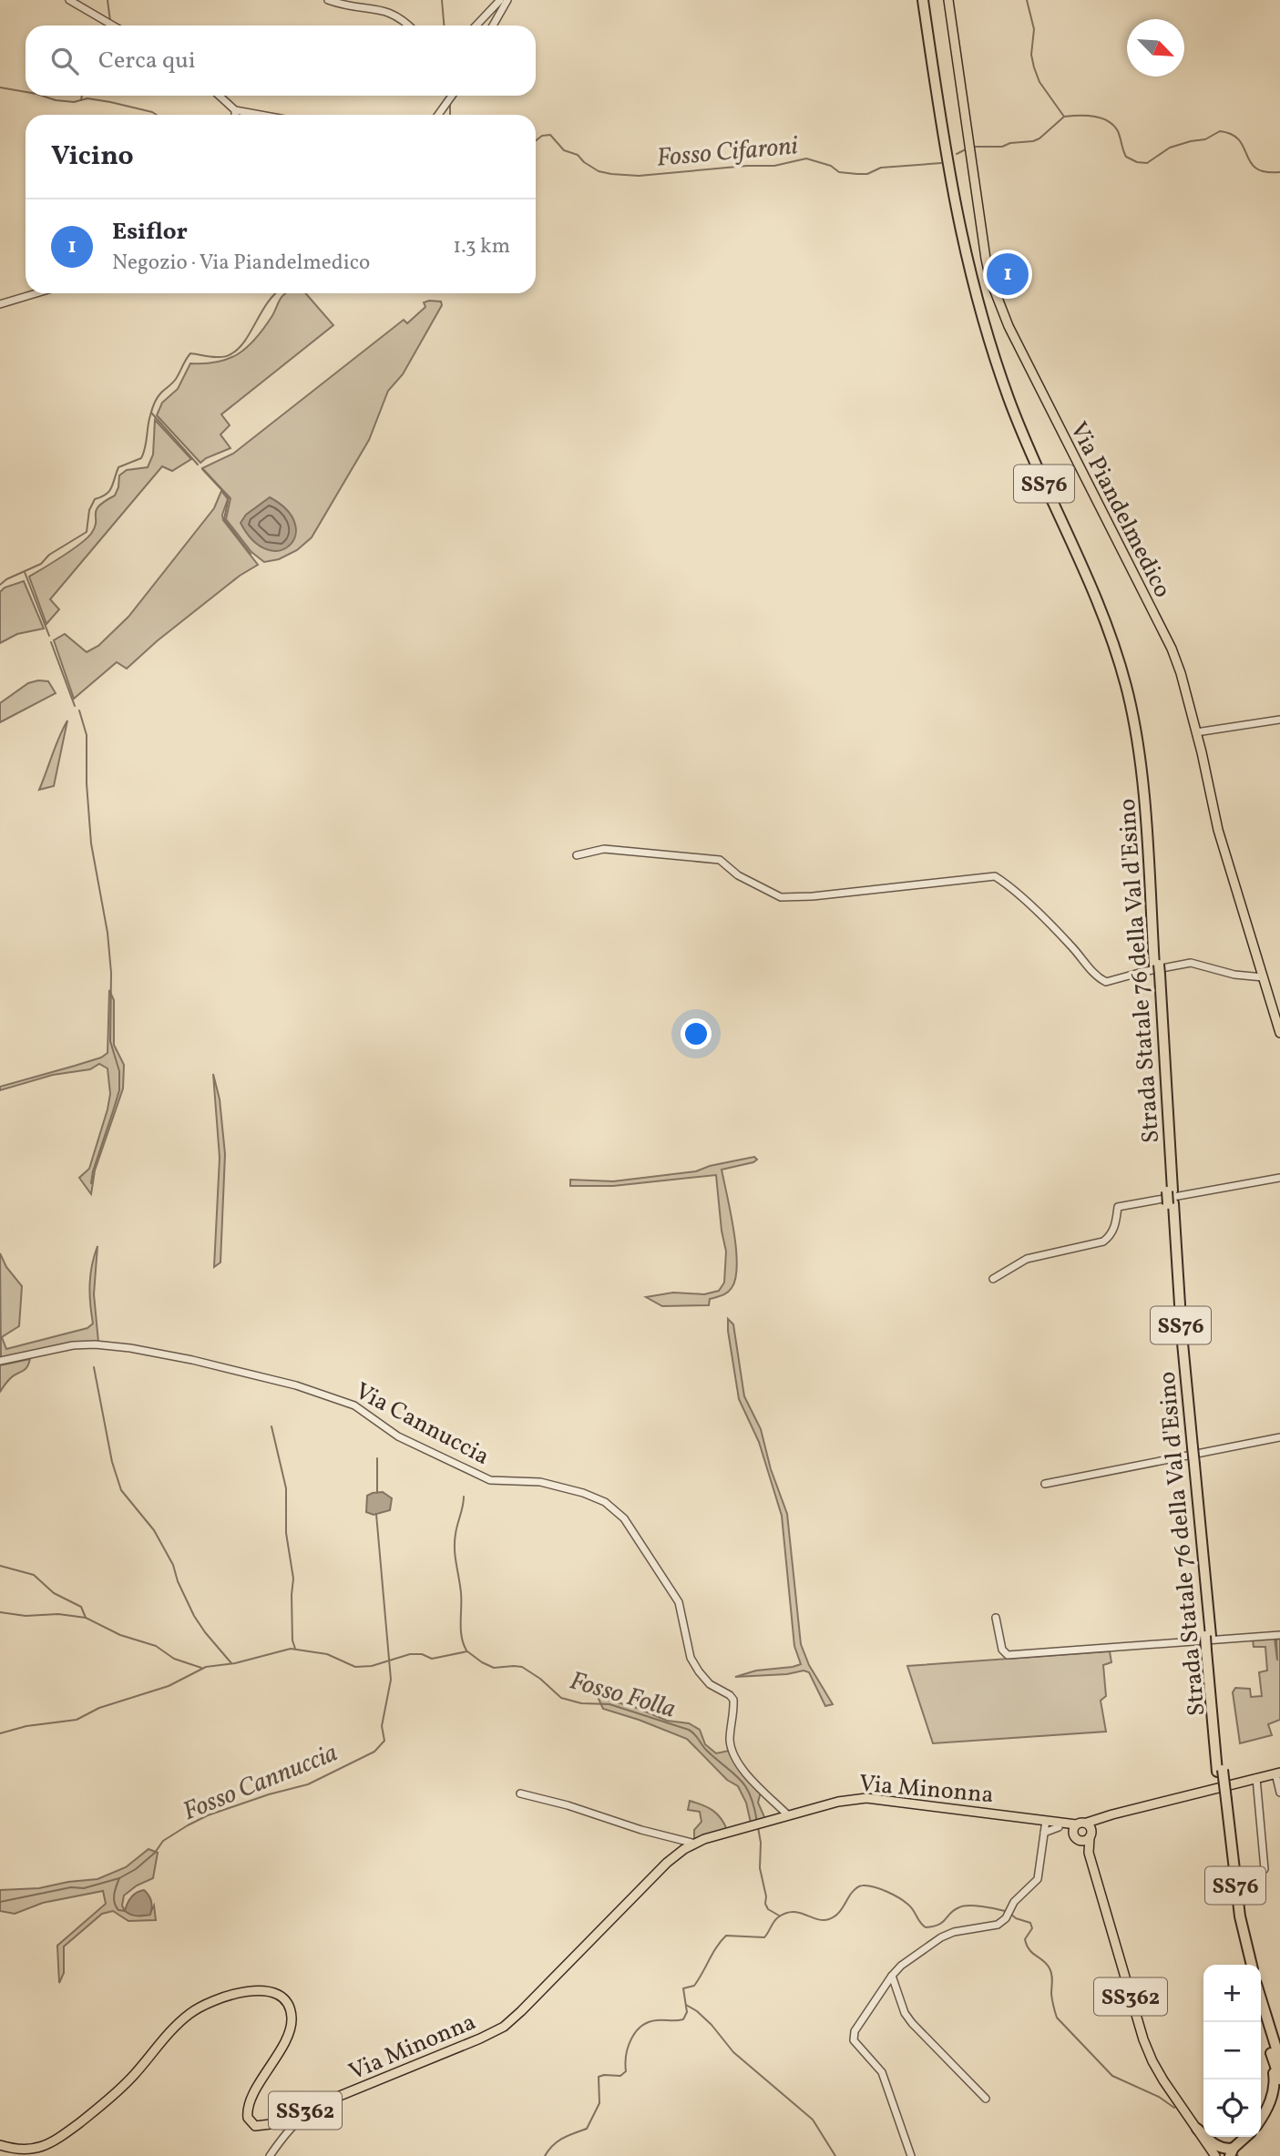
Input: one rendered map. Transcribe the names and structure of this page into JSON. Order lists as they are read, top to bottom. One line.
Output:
{"streets":{"highway":["SS76","Strada Statale 76 della Val d'Esino"],"main road":["Via Piandelmedico","Via Minonna","SS362"],"street":["Via Cannuccia"]},"crossings":[["Via Cannuccia","Via Minonna"],["Via Minonna","SS362"]],"water":["Fosso Cifaroni","Fosso Folla","Fosso Cannuccia"],"north":"bottom right","page":{"search":"Cerca qui","heading":"Vicino","list":[{"mark":"1","name":"Esiflor","note":"Negozio · Via Piandelmedico","value":"1.3 km"}],"pins":"1","map_buttons":["+","−"]}}
